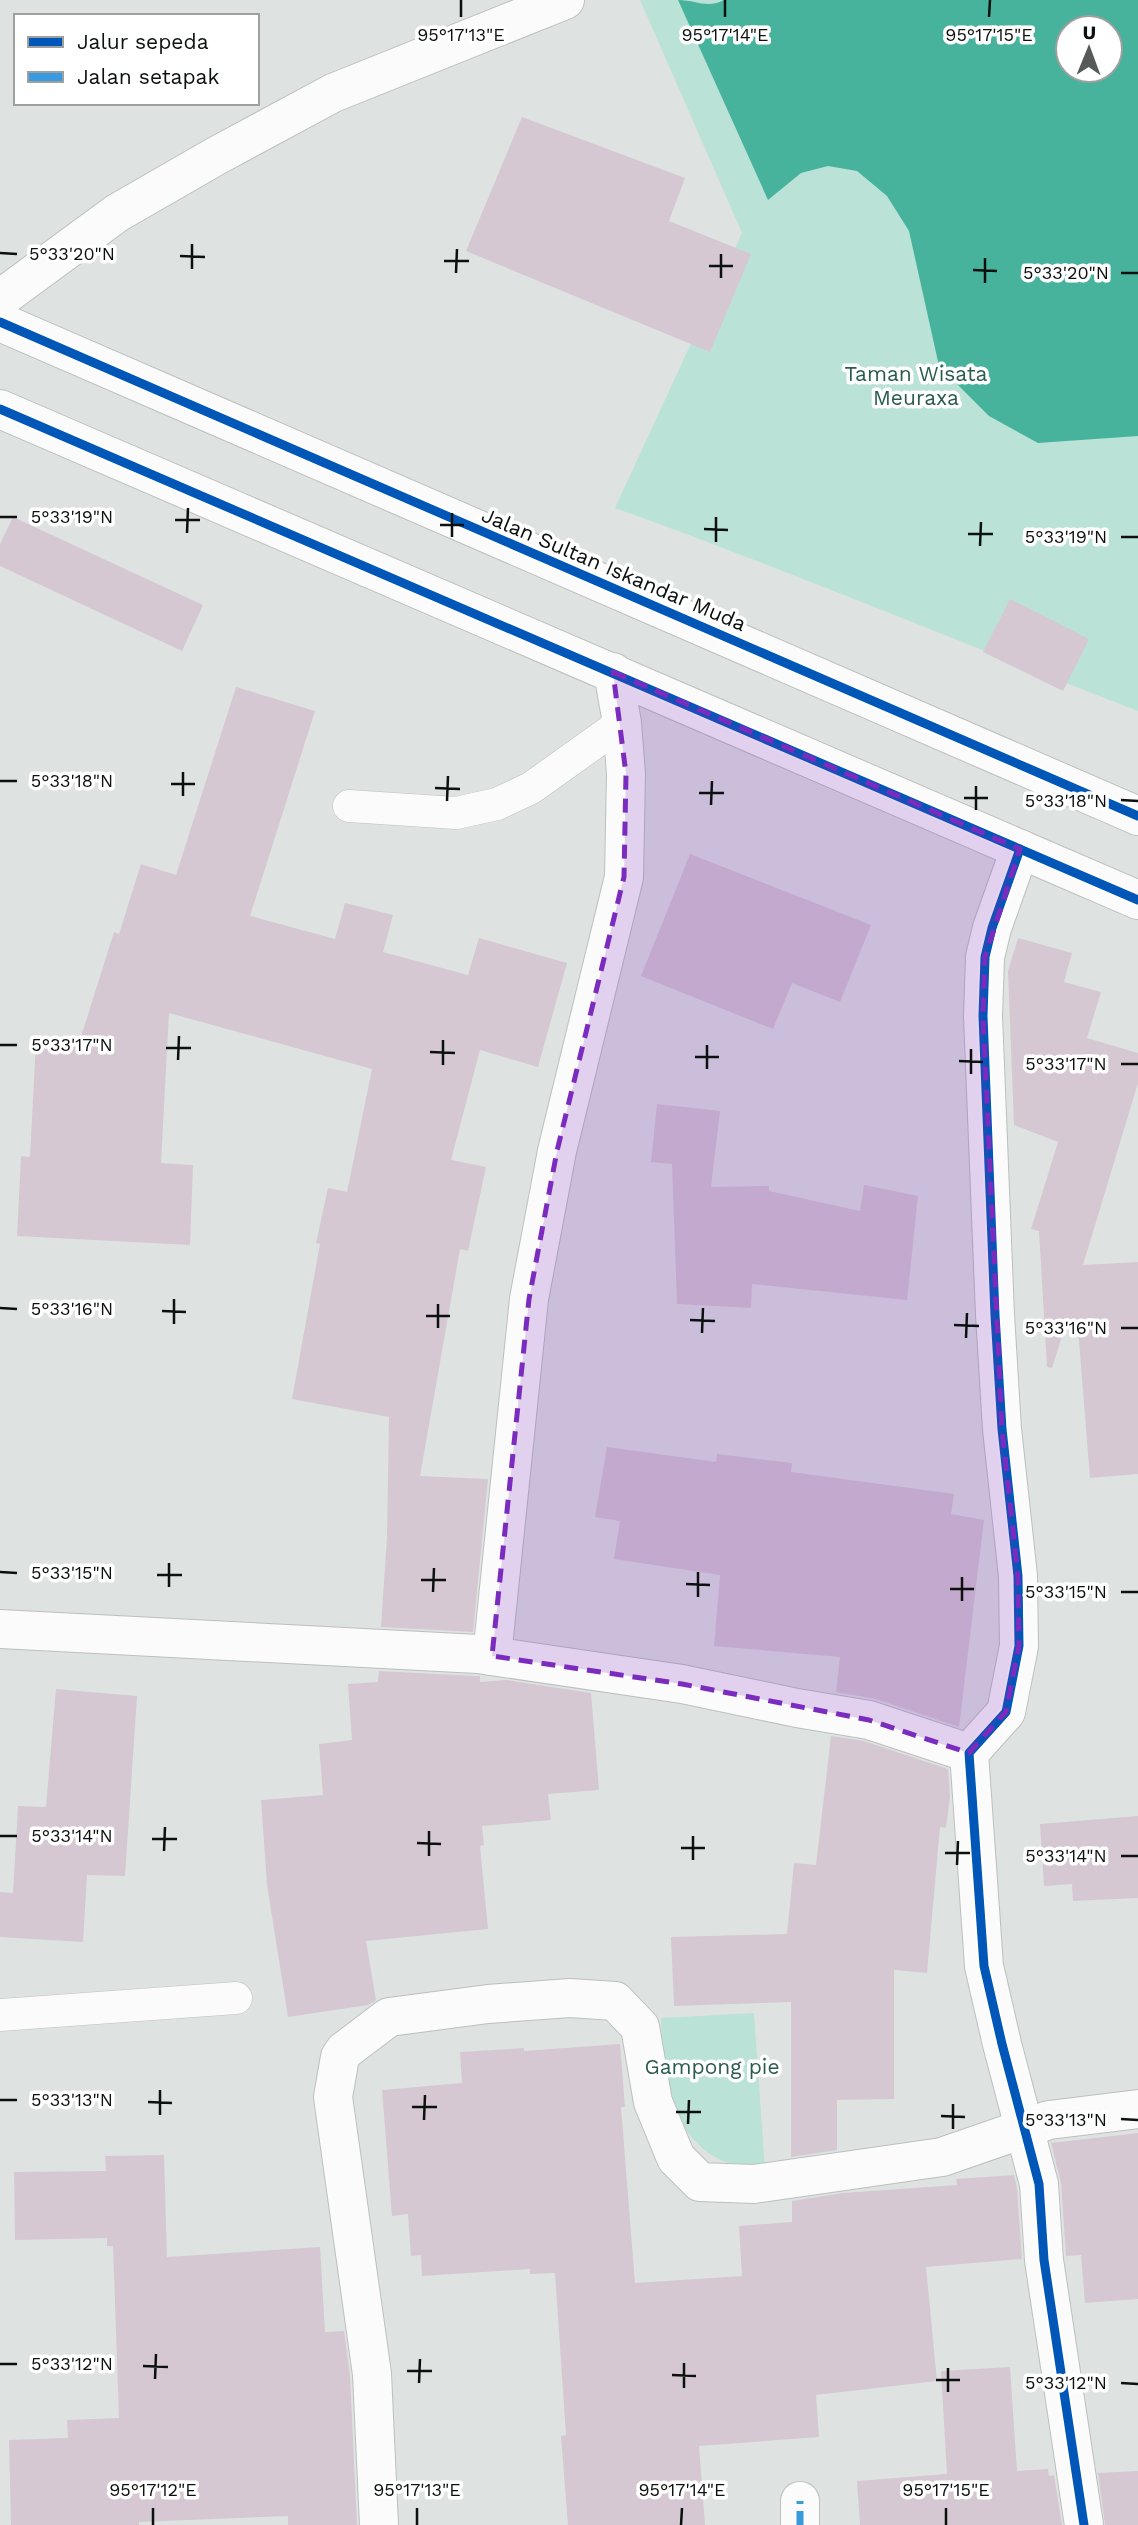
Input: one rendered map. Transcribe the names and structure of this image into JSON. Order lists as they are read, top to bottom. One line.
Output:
{"streets":{"main road":["Jalan Sultan Iskandar Muda"]},"parks":["Taman Wisata Meuraxa","Gampong pie"],"legend":["Jalur sepeda","Jalan setapak"],"north":"top","coordinates":["95°17'13\"E","95°17'14\"E","95°17'15\"E","5°33'20\"N","5°33'19\"N","5°33'18\"N","5°33'17\"N","5°33'16\"N","5°33'15\"N","5°33'14\"N","5°33'13\"N","5°33'12\"N","95°17'12\"E"]}
